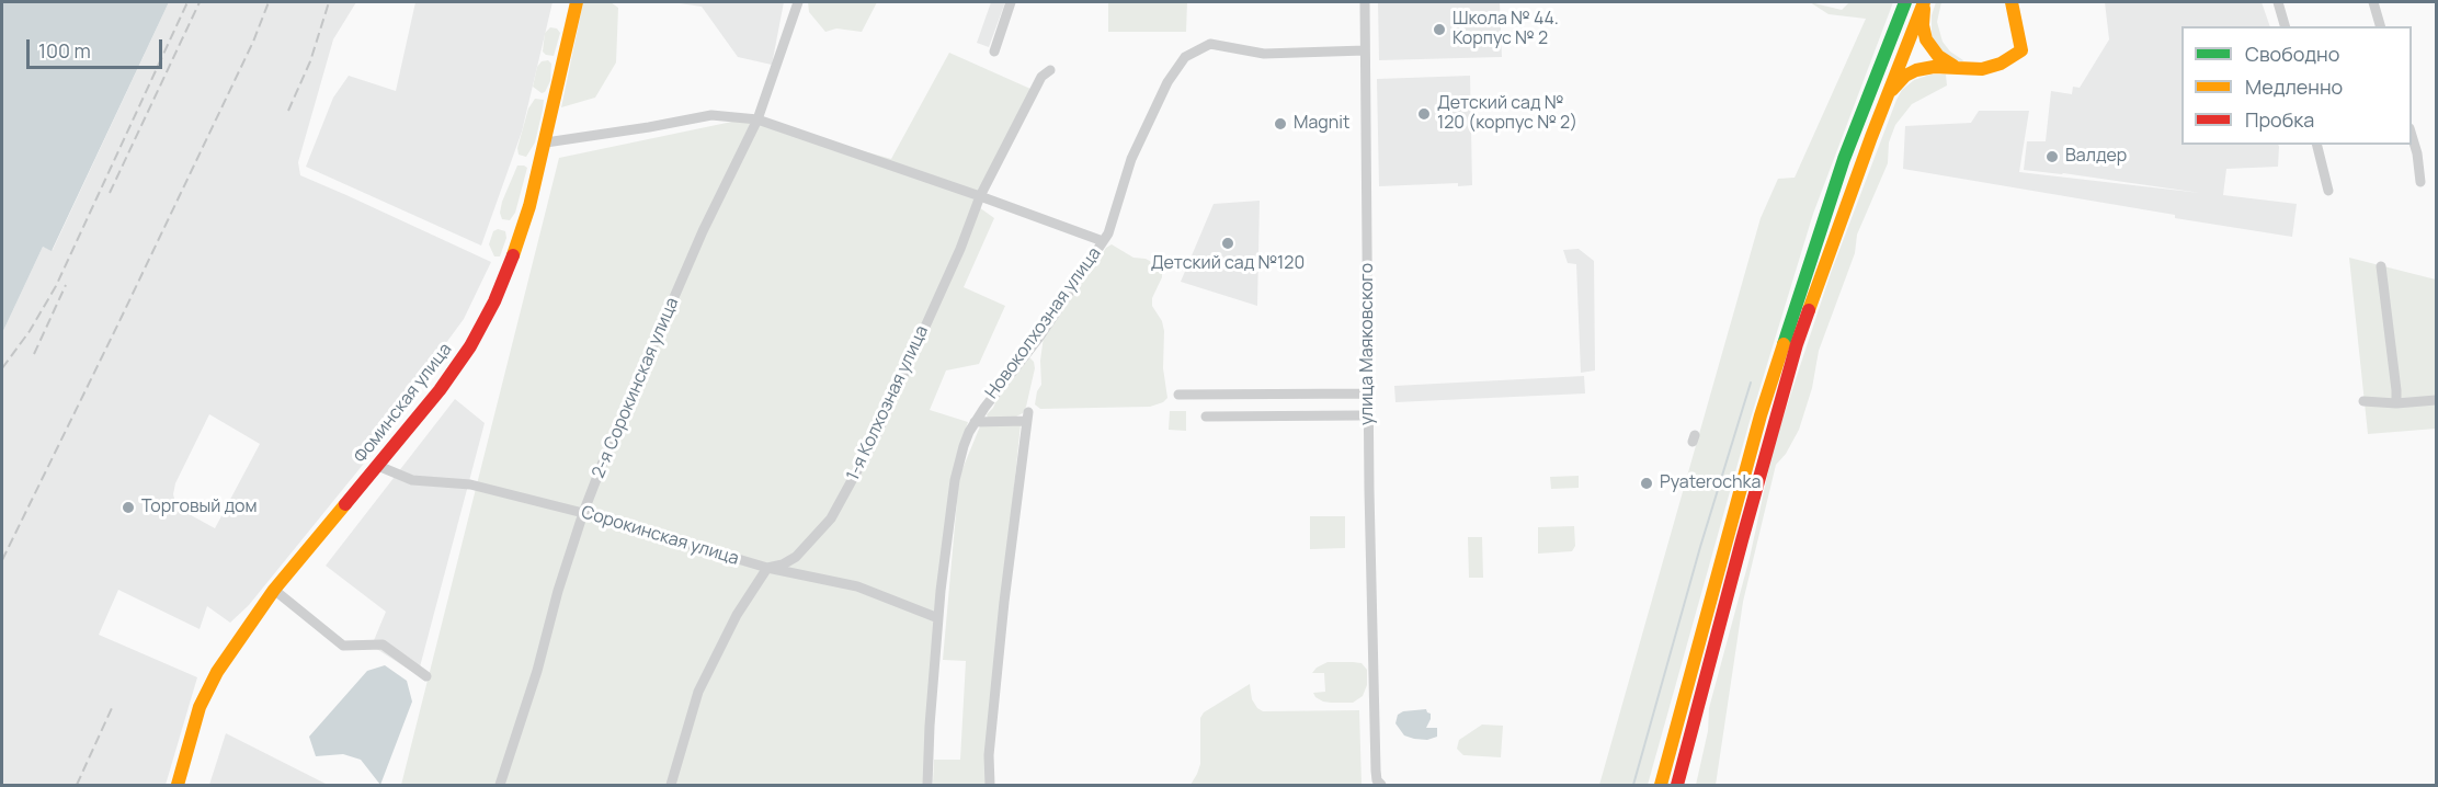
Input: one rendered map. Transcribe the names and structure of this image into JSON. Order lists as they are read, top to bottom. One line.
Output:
{"streets":{"main road":["Фоминская улица"],"street":["Новоколхозная улица","улица Маяковского","2-я Сорокинская улица","1-я Колхозная улица","Сорокинская улица"]},"crossings":[["Новоколхозная улица","улица Маяковского"],["Новоколхозная улица","Сорокинская улица"],["2-я Сорокинская улица","Сорокинская улица"],["Фоминская улица","Сорокинская улица"],["1-я Колхозная улица","Сорокинская улица"]],"places":["Школа № 44. Корпус № 2","Детский сад № 120 (корпус № 2)","Magnit","Валдер","Детский сад №120","Pyaterochka","Торговый дом"],"legend":["Свободно","Медленно","Пробка"],"scale_bar":"100 m"}
